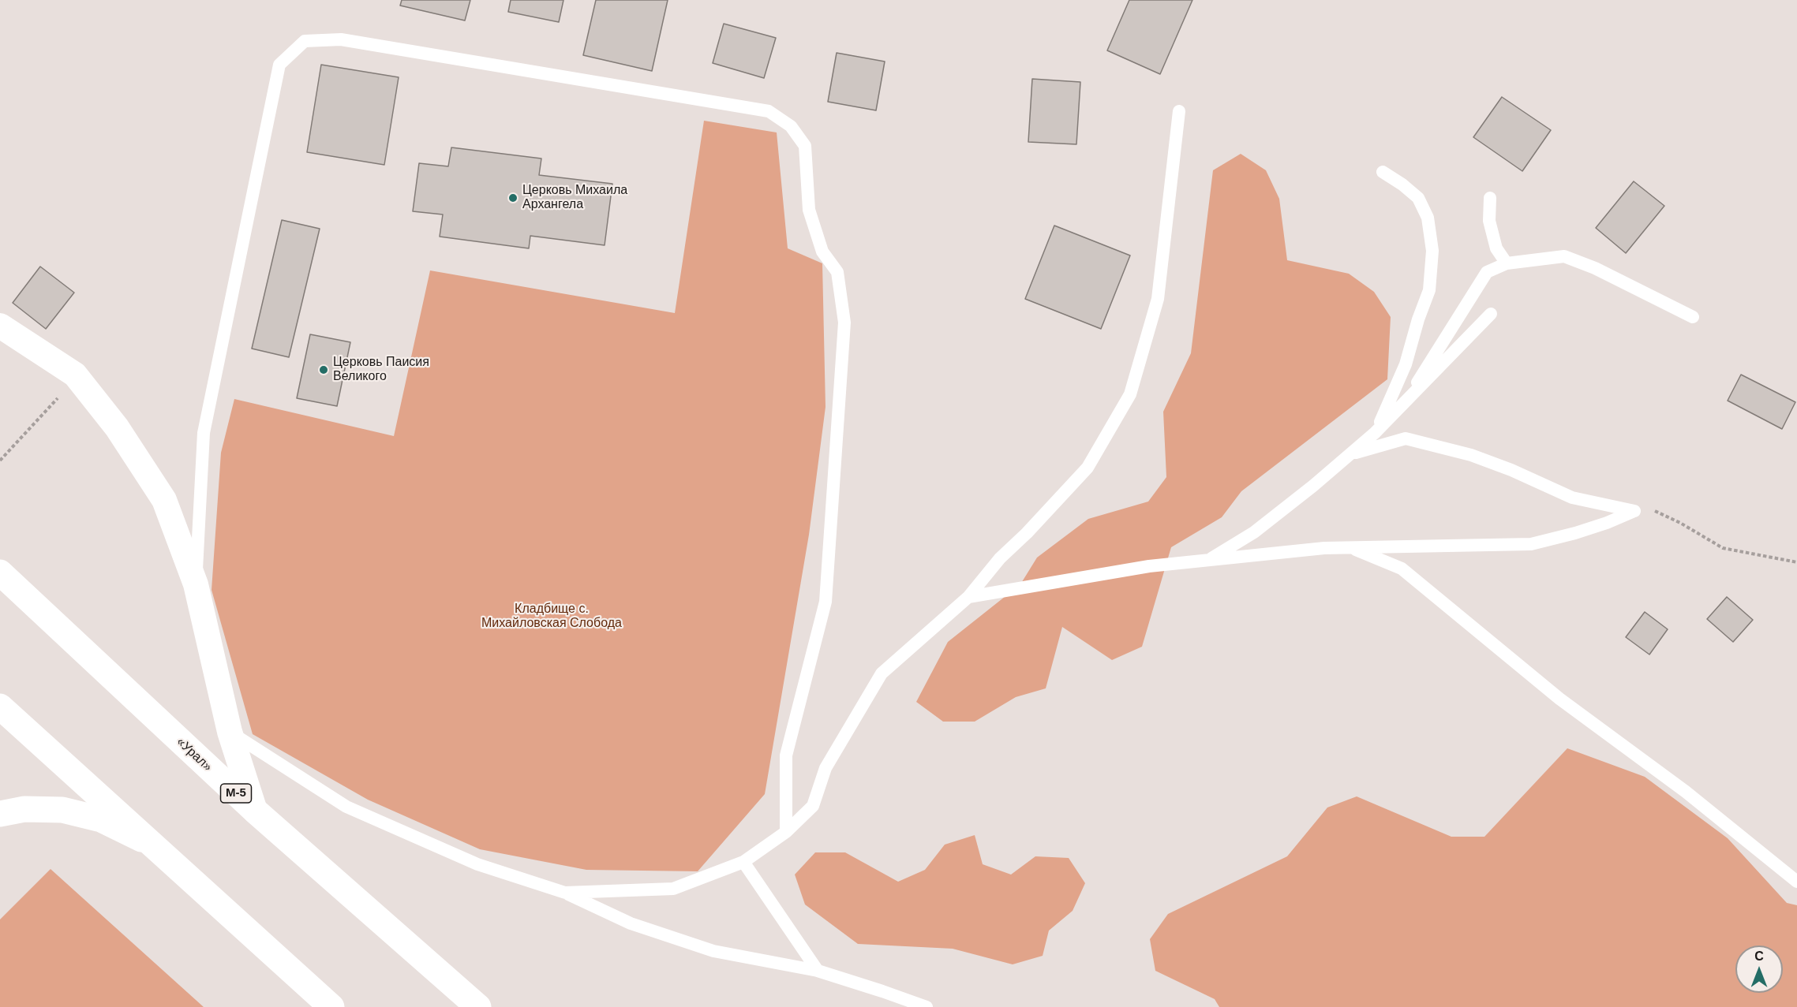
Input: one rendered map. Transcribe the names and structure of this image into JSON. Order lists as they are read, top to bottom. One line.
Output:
{"streets":{"main road":["«Урал»","М-5"]},"parks":["Кладбище с. Михайловская Слобода"],"places":["Церковь Михаила Архангела","Церковь Паисия Великого"],"north":"top"}
